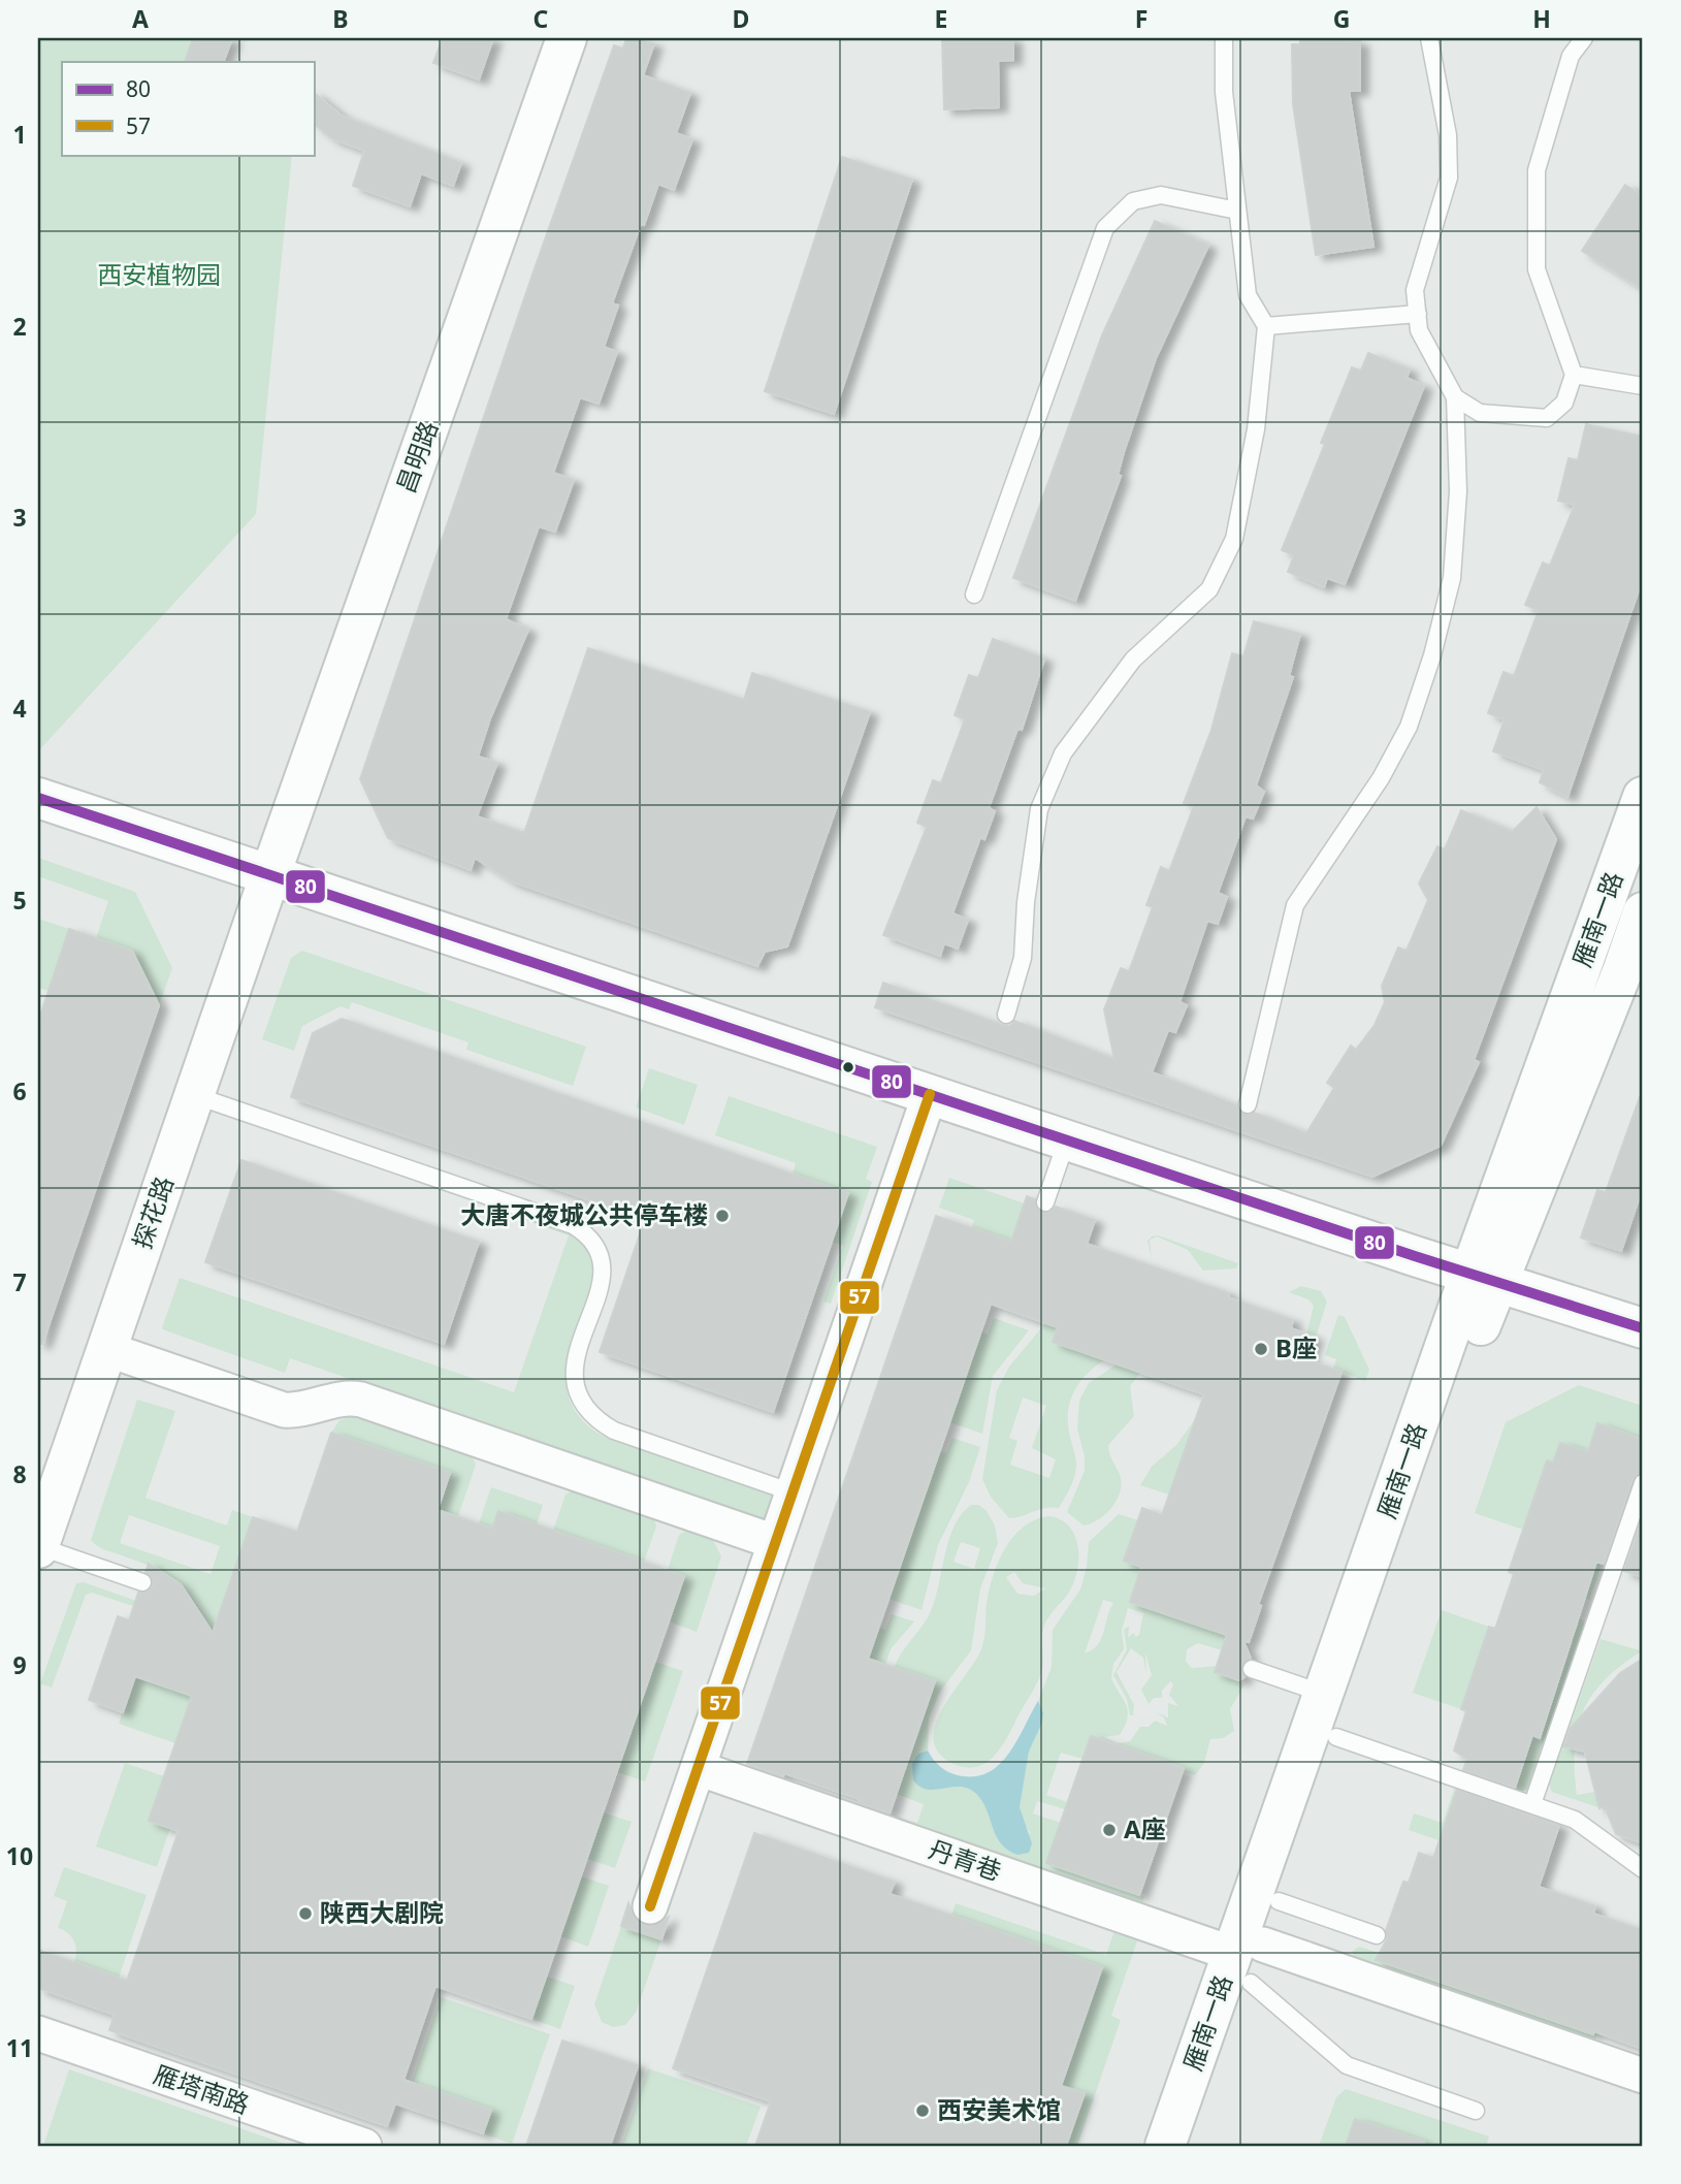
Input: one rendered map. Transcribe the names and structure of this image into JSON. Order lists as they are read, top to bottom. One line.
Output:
{"streets":{"street":["昌明路","雁南一路","探花路","丹青巷","雁塔南路"]},"crossings":[["昌明路","探花路"],["雁南一路","丹青巷"]],"parks":["西安植物园"],"places":["大唐不夜城公共停车楼","B座","A座","陕西大剧院","西安美术馆"],"lines":["transit line 80","transit line 57"],"legend":["80","57"],"grid":{"columns":["A","B","C","D","E","F","G","H"],"rows":["1","2","3","4","5","6","7","8","9","10","11"]}}
